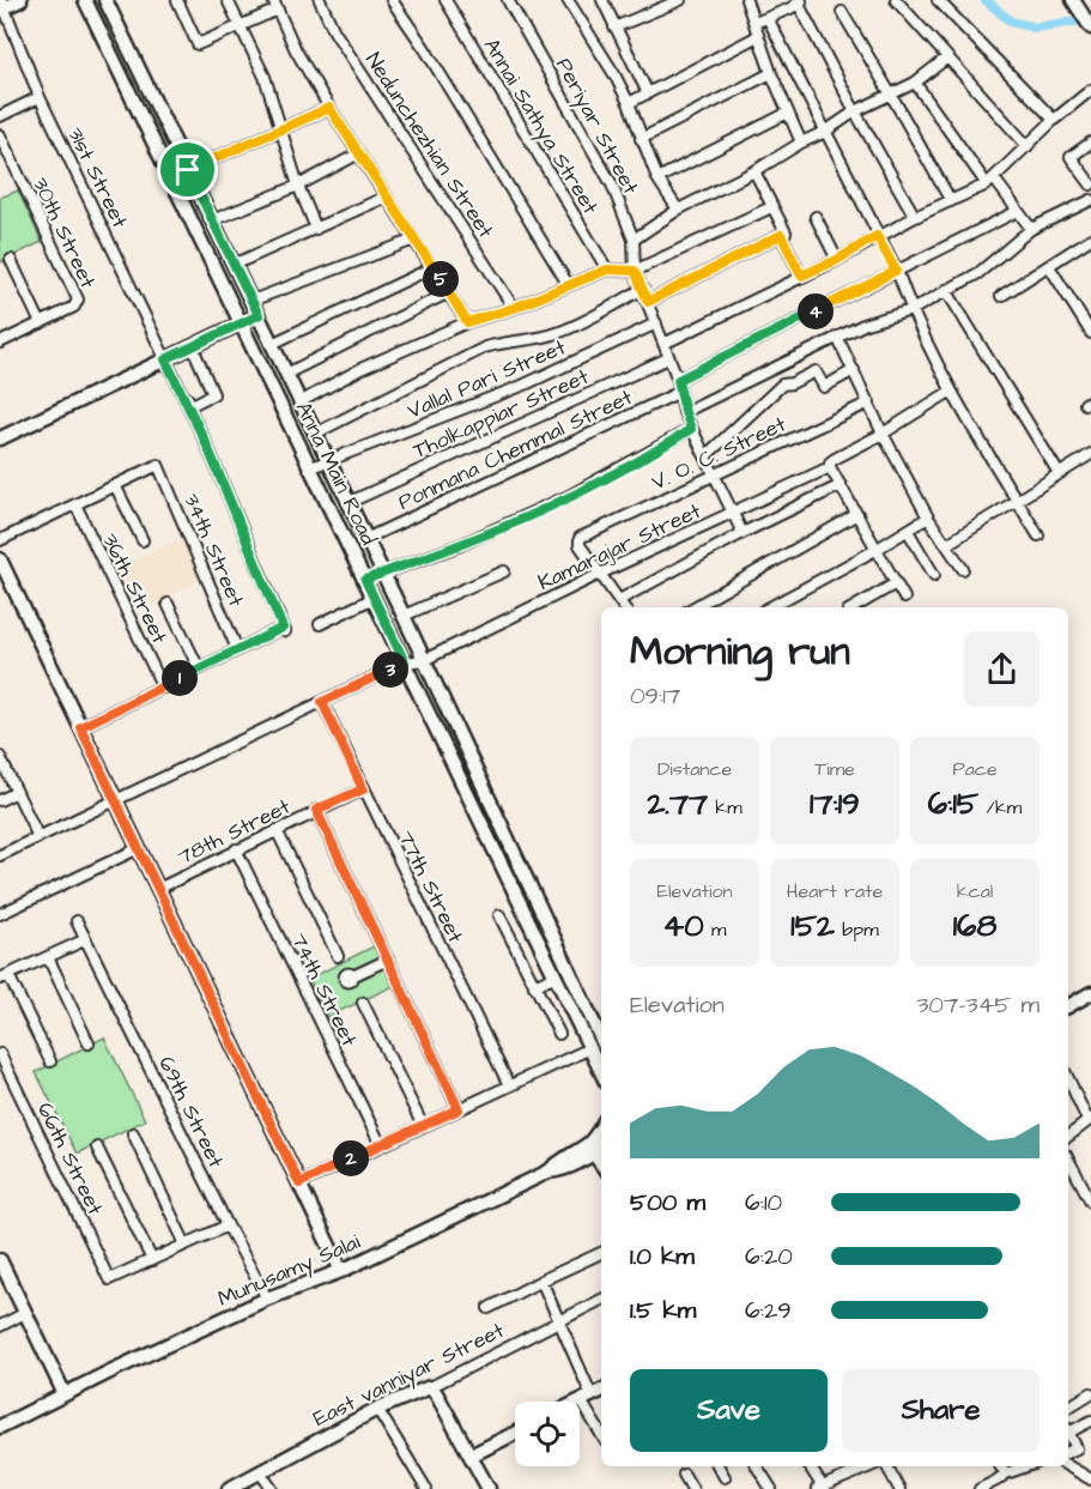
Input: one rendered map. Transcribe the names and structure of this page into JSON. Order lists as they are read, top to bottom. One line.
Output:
{"streets":{"main road":["Anna Main Road","Munusamy Salai","East vanniyar Street"],"street":["Annai Sathya Street","Periyar Street","Nedunchezhian Street","31st Street","30th Street","Vallal Pari Street","Tholkappiar Street","Ponmana Chemmal Street","V. O. C. Street","Kamarajar Street","34th Street","36th Street","78th Street","77th Street","74th Street","69th Street","66th Street"]},"crossings":[["Periyar Street","Vallal Pari Street"],["Periyar Street","Tholkappiar Street"],["Periyar Street","Ponmana Chemmal Street"],["Periyar Street","V. O. C. Street"],["Periyar Street","Kamarajar Street"],["Vallal Pari Street","Anna Main Road"],["Tholkappiar Street","Anna Main Road"],["Ponmana Chemmal Street","Anna Main Road"],["V. O. C. Street","Kamarajar Street"],["Anna Main Road","Kamarajar Street"],["Kamarajar Street","77th Street"],["78th Street","77th Street"],["78th Street","74th Street"],["69th Street","Munusamy Salai"]],"page":{"pins":["5","4","3","1","2"],"heading":["Morning run","09:17"],"stats":[["Distance","2.77 km"],["Time","17:19"],["Pace","6:15 /km"],["Elevation","40 m"],["Heart rate","152 bpm"],["kcal","168"]],"chart":["Elevation","307–345 m"],"list":[{"name":"500 m","note":"6:10"},{"name":"1.0 km","note":"6:20"},{"name":"1.5 km","note":"6:29"}],"buttons":["Save","Share"]}}
